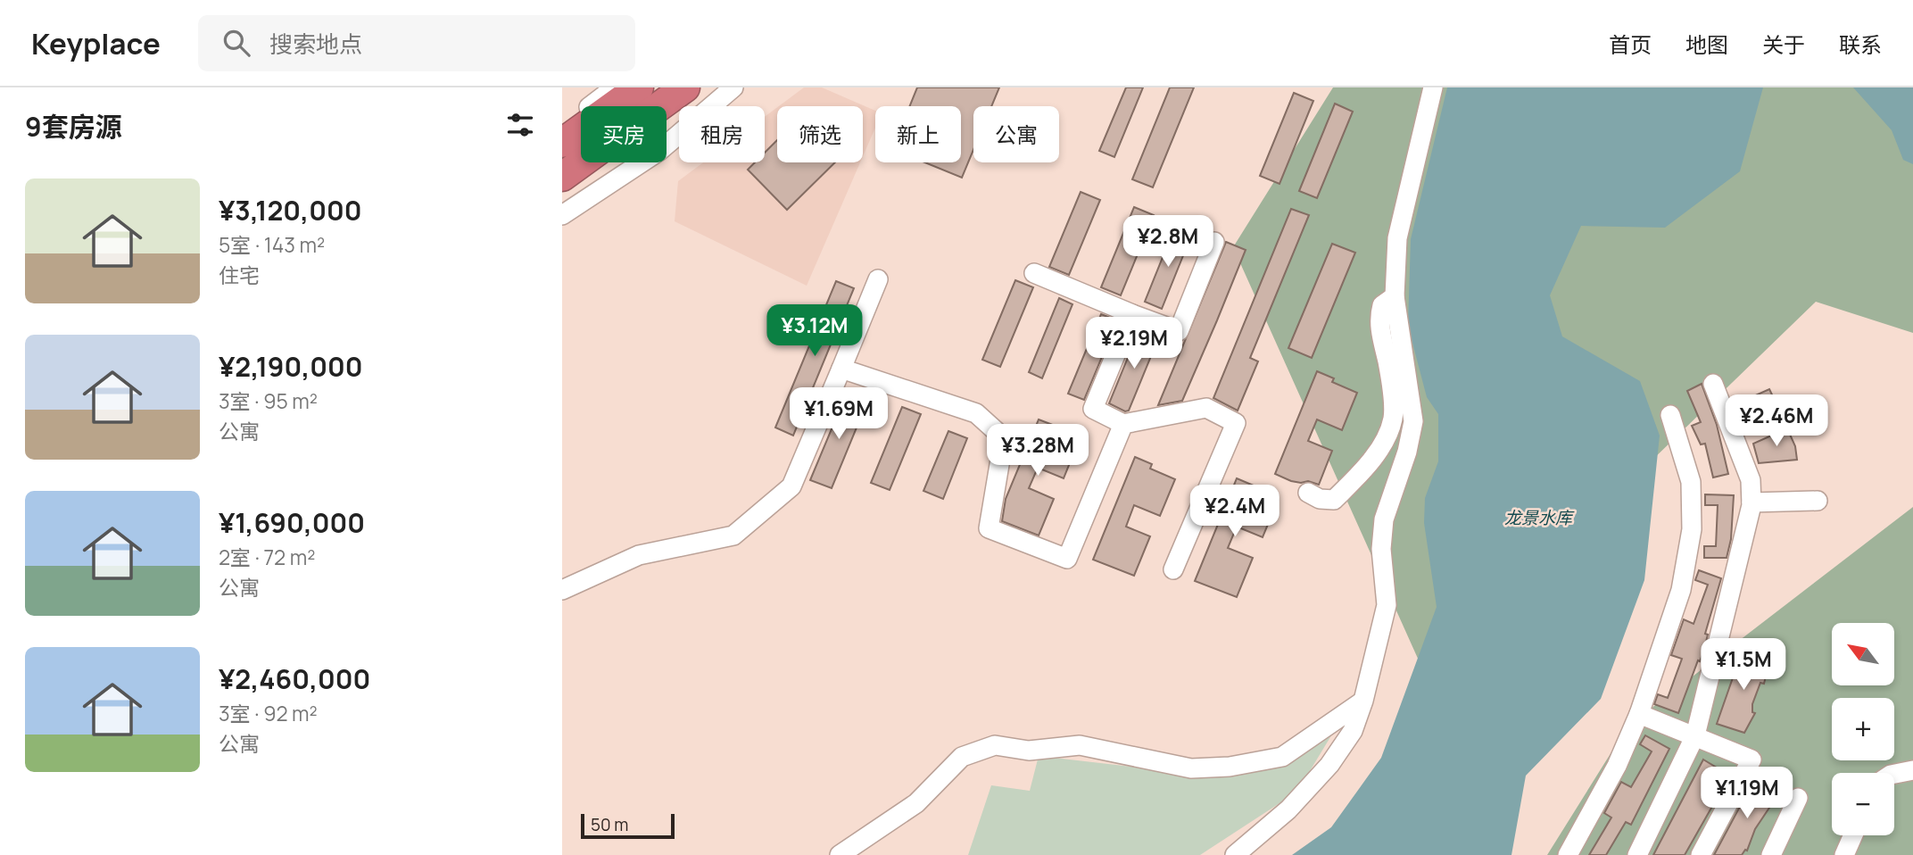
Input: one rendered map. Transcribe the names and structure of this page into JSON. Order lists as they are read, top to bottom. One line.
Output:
{"water":["龙景水库"],"scale_bar":"50 m","north":"top left","page":{"header":"Keyplace","search":"搜索地点","nav":["首页","地图","关于","联系"],"heading":"9套房源","chip":["买房","租房","筛选","新上","公寓"],"list":[{"name":"¥3,120,000","note":"5室 · 143 m² · 住宅"},{"name":"¥2,190,000","note":"3室 · 95 m² · 公寓"},{"name":"¥1,690,000","note":"2室 · 72 m² · 公寓"},{"name":"¥2,460,000","note":"3室 · 92 m² · 公寓"}],"price":["¥2.8M","¥3.12M","¥2.19M","¥1.69M","¥2.46M","¥3.28M","¥2.4M","¥1.5M","¥1.19M"],"map_buttons":["+","−"],"scale":"50 m"}}
